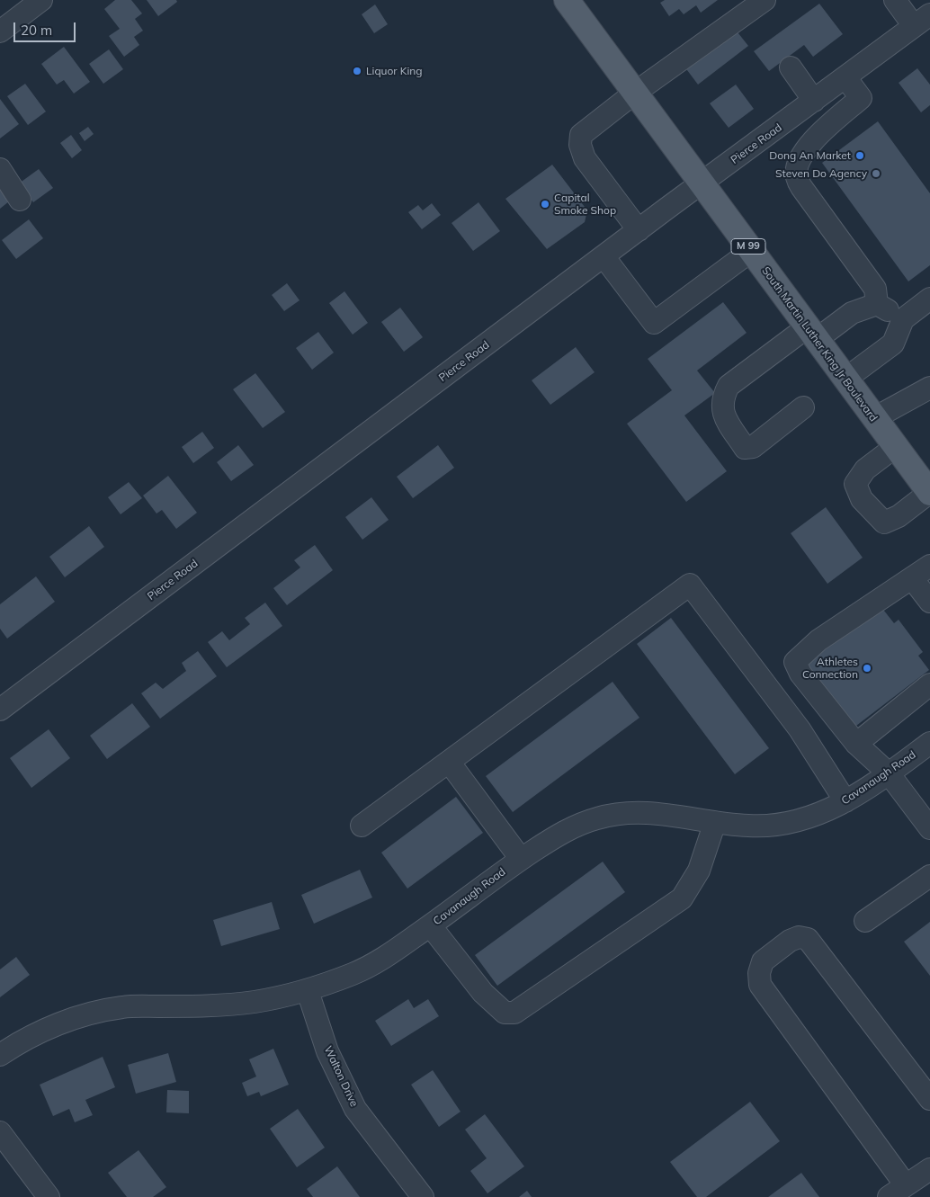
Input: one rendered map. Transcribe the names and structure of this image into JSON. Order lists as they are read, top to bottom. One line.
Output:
{"streets":{"main road":["M 99","South Martin Luther King Jr Boulevard"],"street":["Pierce Road","Cavanaugh Road","Walton Drive"]},"crossings":[["Pierce Road","South Martin Luther King Jr Boulevard"],["Cavanaugh Road","Walton Drive"]],"places":["Liquor King","Dong An Market","Steven Do Agency","Capital Smoke Shop","Athletes Connection"],"scale_bar":"20 m"}
